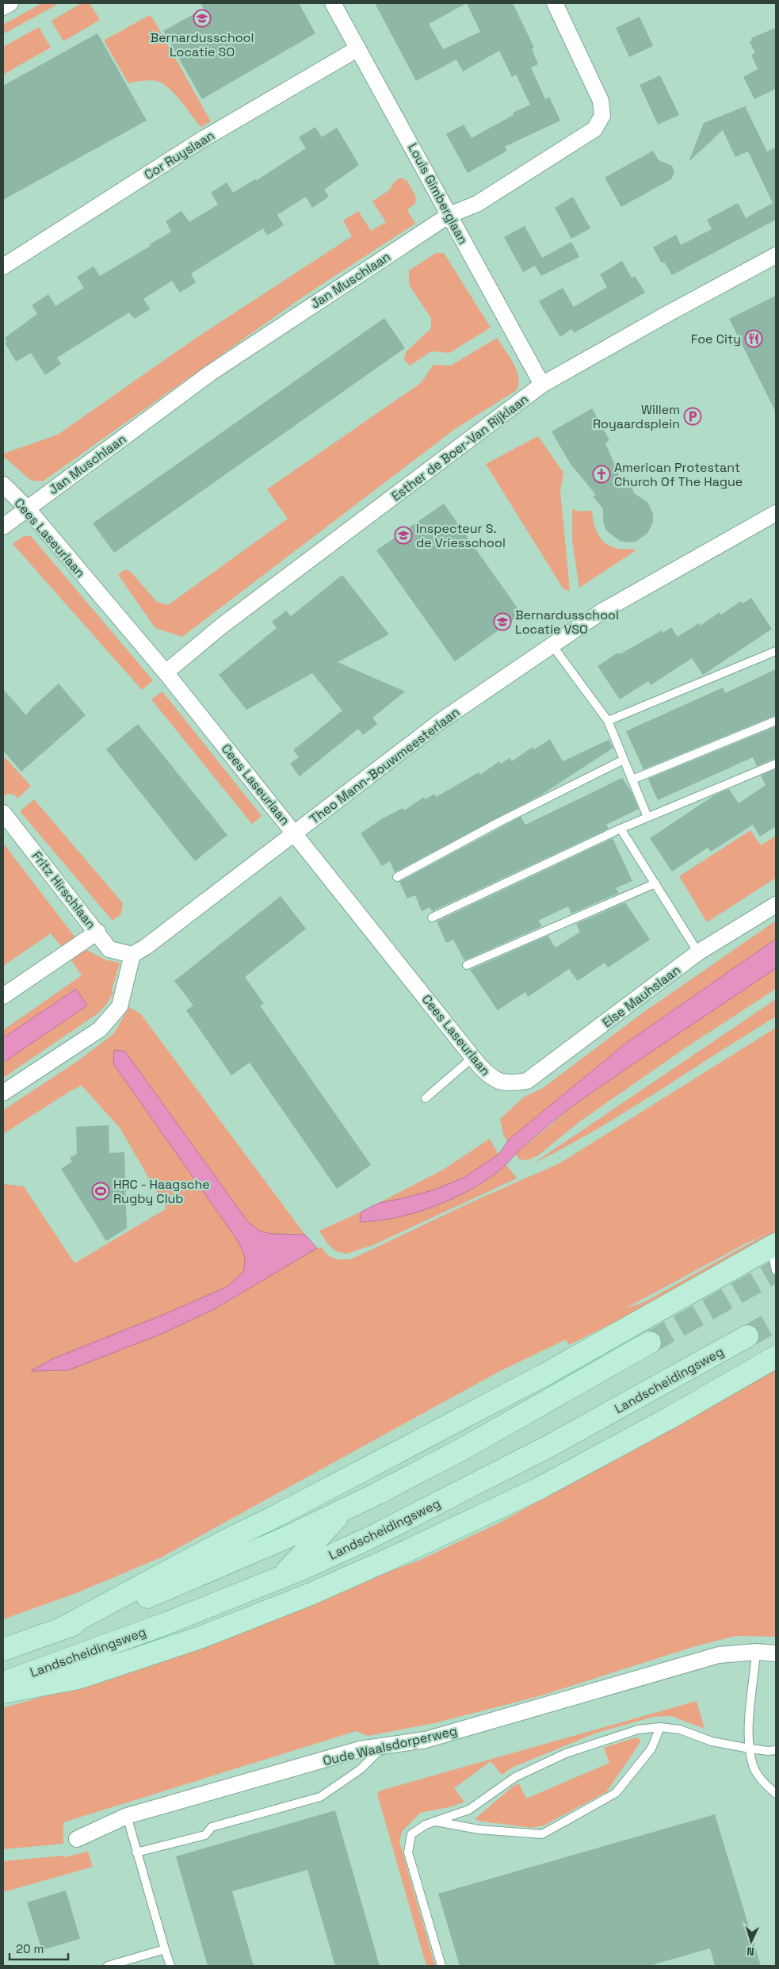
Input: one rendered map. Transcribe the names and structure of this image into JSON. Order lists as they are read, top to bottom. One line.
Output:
{"streets":{"main road":["Landscheidingsweg"],"street":["Cor Ruyslaan","Louis Gimberglaan","Jan Muschlaan","Esther de Boer-Van Rijklaan","Cees Laseurlaan","Theo Mann-Bouwmeesterlaan","Fritz Hirschlaan","Else Mauhslaan","Oude Waalsdorperweg"]},"crossings":[["Cor Ruyslaan","Louis Gimberglaan"],["Louis Gimberglaan","Jan Muschlaan"],["Louis Gimberglaan","Esther de Boer-Van Rijklaan"],["Jan Muschlaan","Cees Laseurlaan"],["Esther de Boer-Van Rijklaan","Cees Laseurlaan"],["Cees Laseurlaan","Theo Mann-Bouwmeesterlaan"],["Cees Laseurlaan","Else Mauhslaan"],["Theo Mann-Bouwmeesterlaan","Fritz Hirschlaan"]],"places":{"school or university":["Bernardusschool Locatie SO","Inspecteur S. de Vriesschool","Bernardusschool Locatie VSO"],"restaurant":["Foe City"],"parking":["Willem Royaardsplein"],"church":["American Protestant Church Of The Hague"],"sports":["HRC - Haagsche Rugby Club"]},"scale_bar":"20 m","north":"bottom"}
